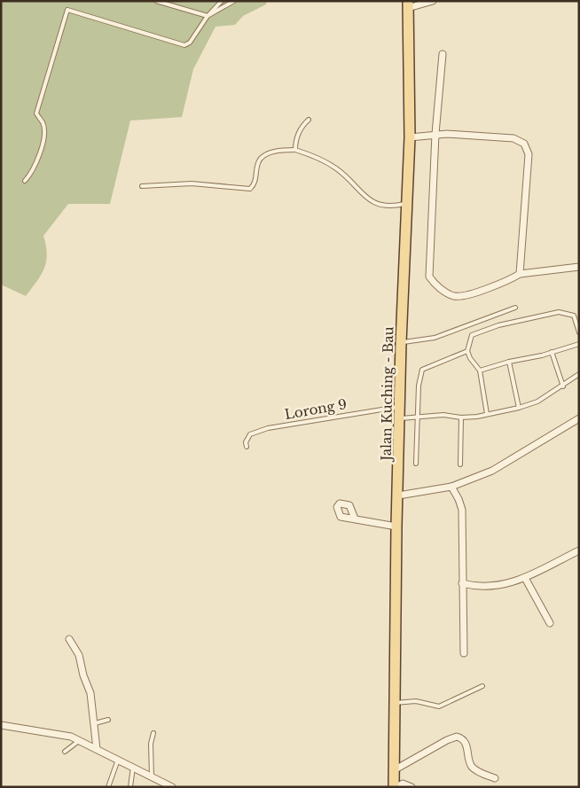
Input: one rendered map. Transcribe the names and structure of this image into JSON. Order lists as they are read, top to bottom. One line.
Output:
{"streets":{"main road":["Jalan Kuching - Bau"],"lane":["Lorong 9"]},"crossings":[["Jalan Kuching - Bau","Lorong 9"]]}
